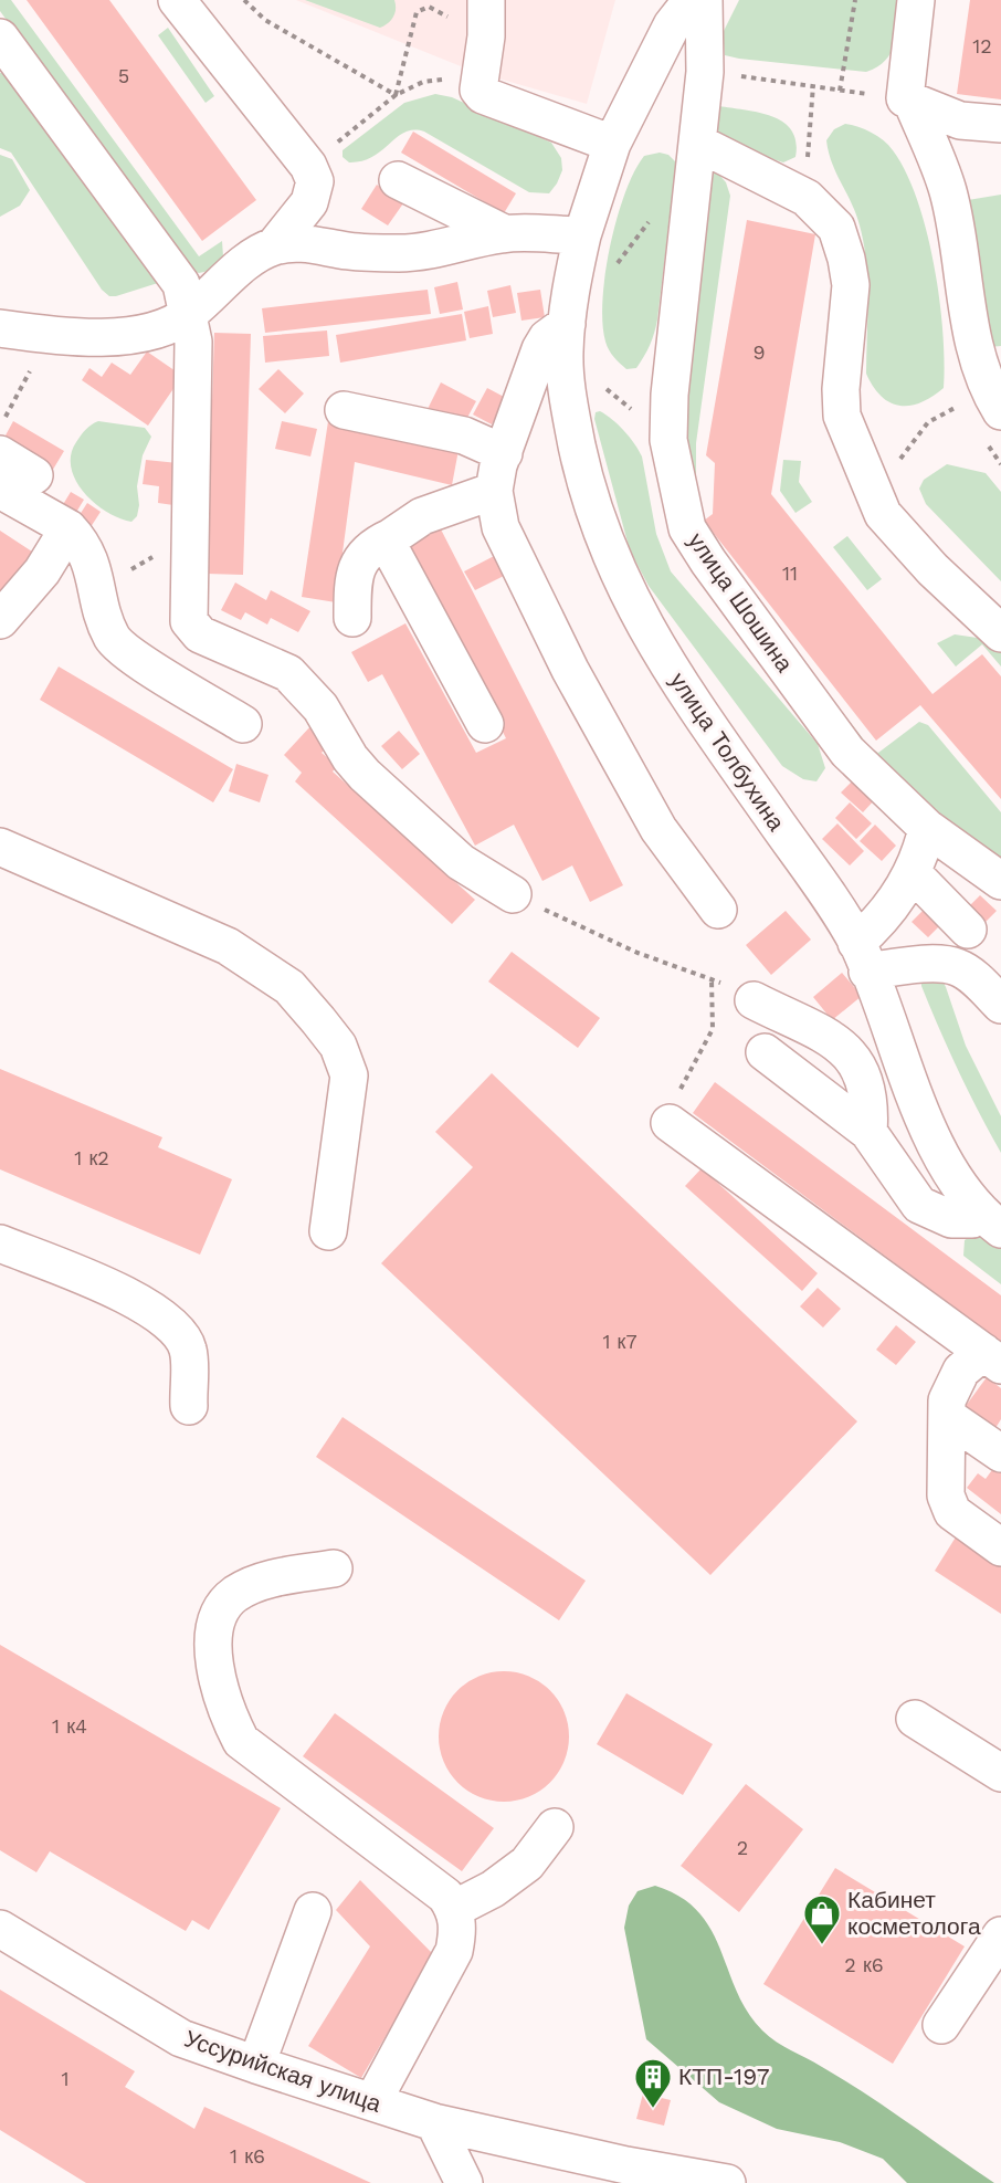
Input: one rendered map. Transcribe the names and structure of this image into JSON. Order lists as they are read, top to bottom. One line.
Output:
{"streets":{"street":["улица Шошина","улица Толбухина","Уссурийская улица"]},"places":{"shop":["Кабинет косметолога"],"building":["КТП-197"]},"house_numbers":["12","5","9","11","1 к2","1 к7","1 к4","2","2 к6","1","1 к6"]}
